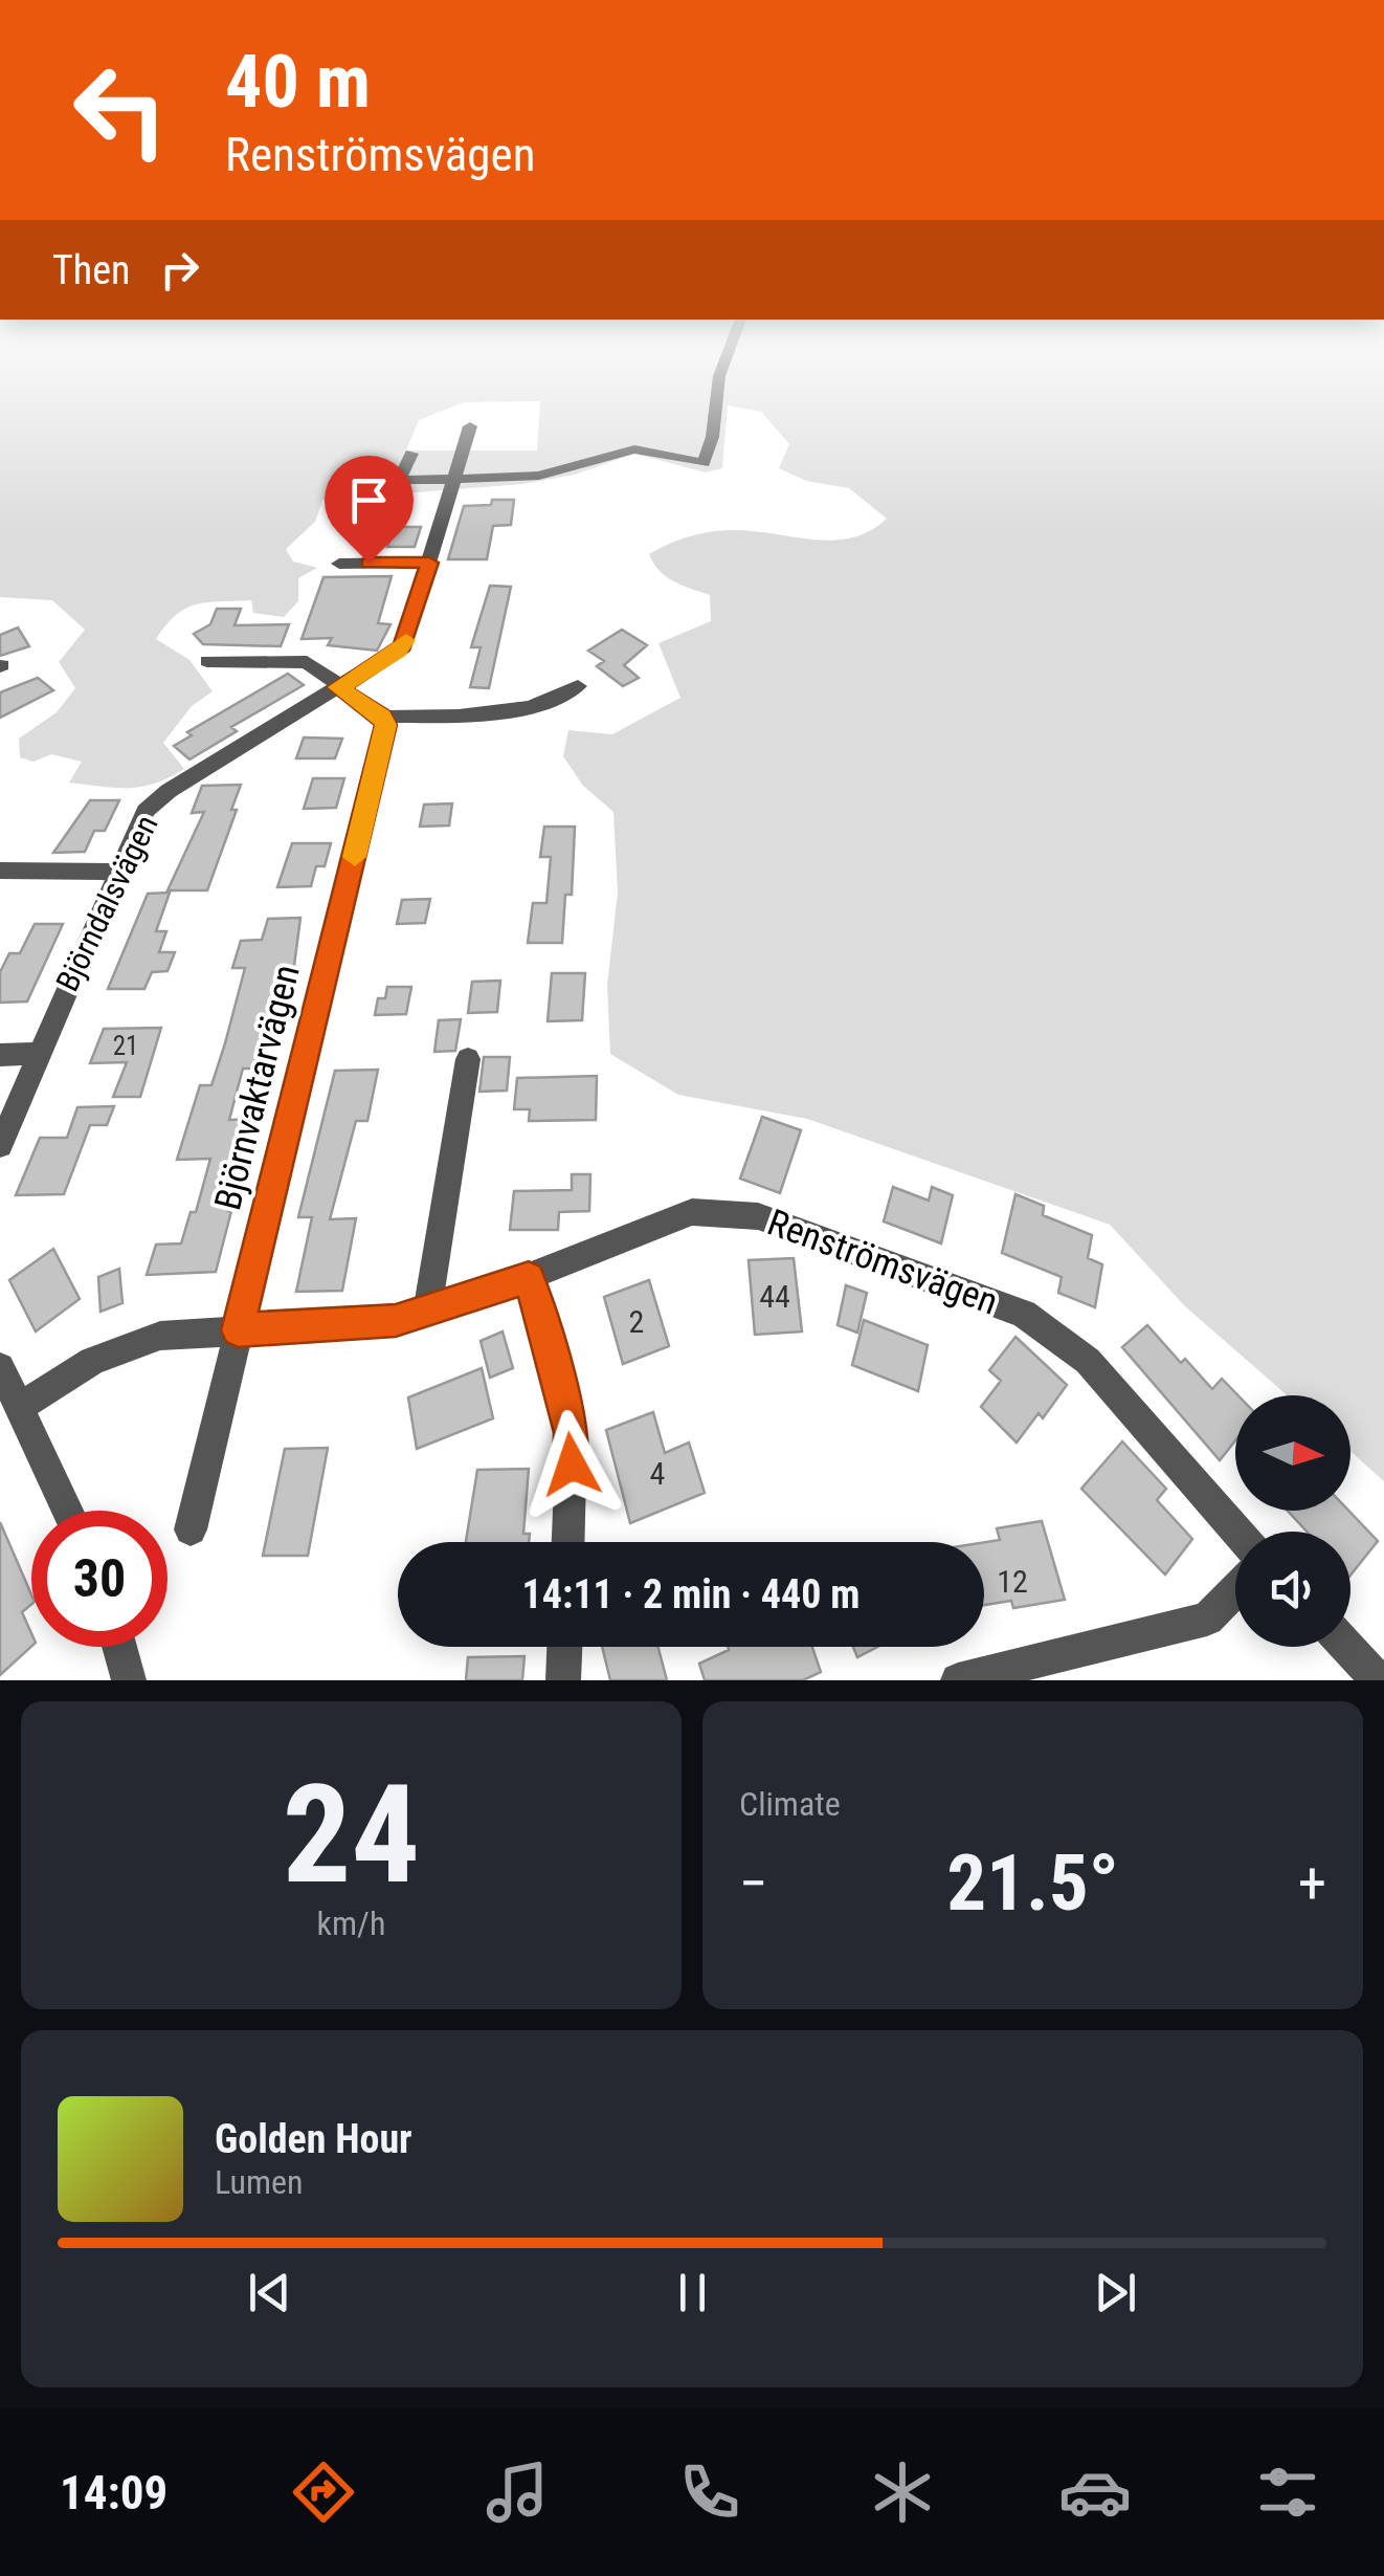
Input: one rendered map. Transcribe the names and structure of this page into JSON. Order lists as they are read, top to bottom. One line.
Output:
{"streets":{"street":["Björndalsvägen","Björnvaktarvägen","Renströmsvägen"]},"crossings":[["Björnvaktarvägen","Renströmsvägen"]],"house_numbers":["21","44","2","4","12"],"north":"right","page":{"turn":["40 m","Renströmsvägen"],"then":"Then","limit":"30","trip":"14:11 · 2 min · 440 m","tile":[["24","km/h"],"Climate"],"heat":["−","21.5°","+"],"song":["Golden Hour","Lumen"],"tabs":"14:09"}}
